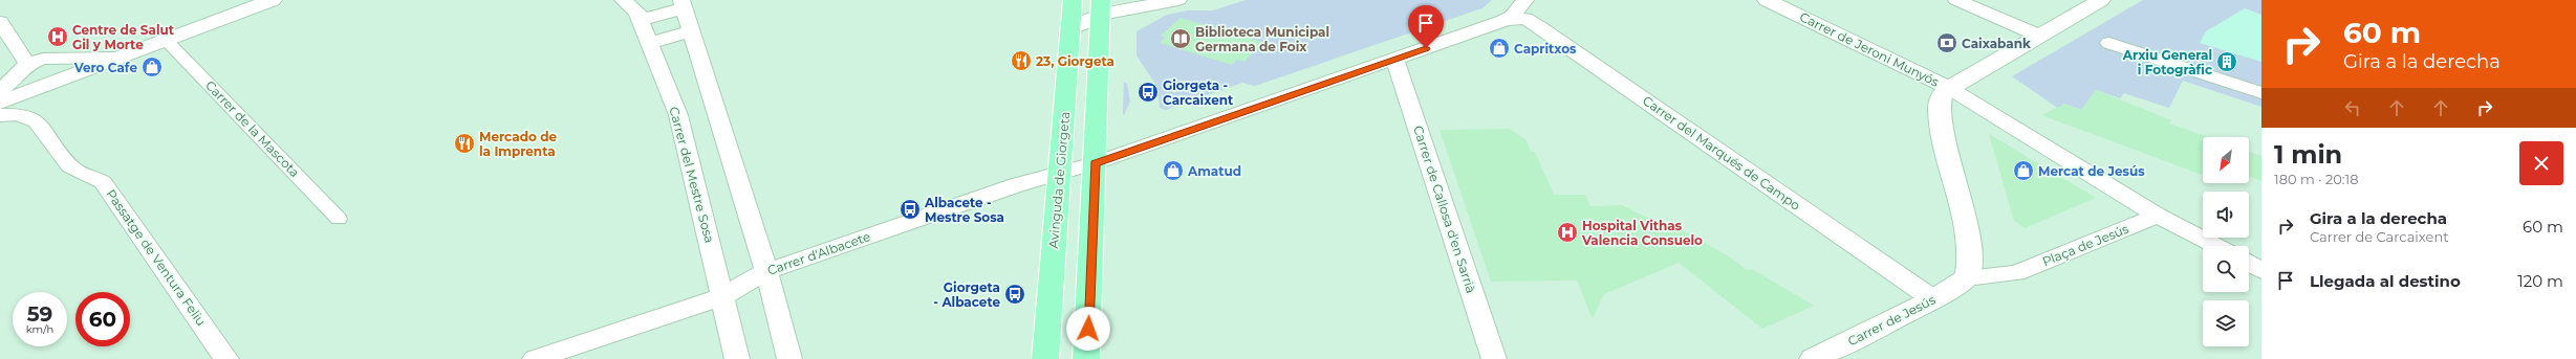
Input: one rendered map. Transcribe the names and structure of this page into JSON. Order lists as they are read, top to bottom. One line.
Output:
{"streets":{"main road":["Carrer de Jeroni Munyós","Avinguda de Giorgeta","Carrer de Jesús"],"street":["Carrer de la Mascota","Carrer del Marqués de Campo","Carrer del Mestre Sosa","Carrer de Callosa d'en Sarrià","Plaça de Jesús","Carrer d'Albacete","Passatge de Ventura Feliu"]},"crossings":[["Carrer del Marqués de Campo","Carrer d'Albacete"],["Carrer del Marqués de Campo","Carrer de Jesús"],["Carrer del Mestre Sosa","Carrer d'Albacete"],["Avinguda de Giorgeta","Carrer d'Albacete"],["Carrer de Callosa d'en Sarrià","Carrer d'Albacete"],["Plaça de Jesús","Carrer de Jesús"]],"places":{"hospital":["Centre de Salut Gil y Morte","Hospital Vithas Valencia Consuelo"],"library":["Biblioteca Municipal Germana de Foix"],"bank":["Caixabank"],"shop":["Capritxos","Vero Cafe","Amatud","Mercat de Jesús"],"restaurant":["23, Giorgeta","Mercado de la Imprenta"],"building":["Arxiu General i Fotogràfic"],"bus stop":["Giorgeta - Carcaixent","Albacete - Mestre Sosa","Giorgeta - Albacete"]},"north":"bottom left","page":{"turn":["60 m","Gira a la derecha"],"heading":["1 min","180 m · 20:18"],"list":[{"name":"Gira a la derecha","note":"Carrer de Carcaixent","value":"60 m"},{"name":"Llegada al destino","value":"120 m"}],"speed":"59 km/h","limit":"60"}}
